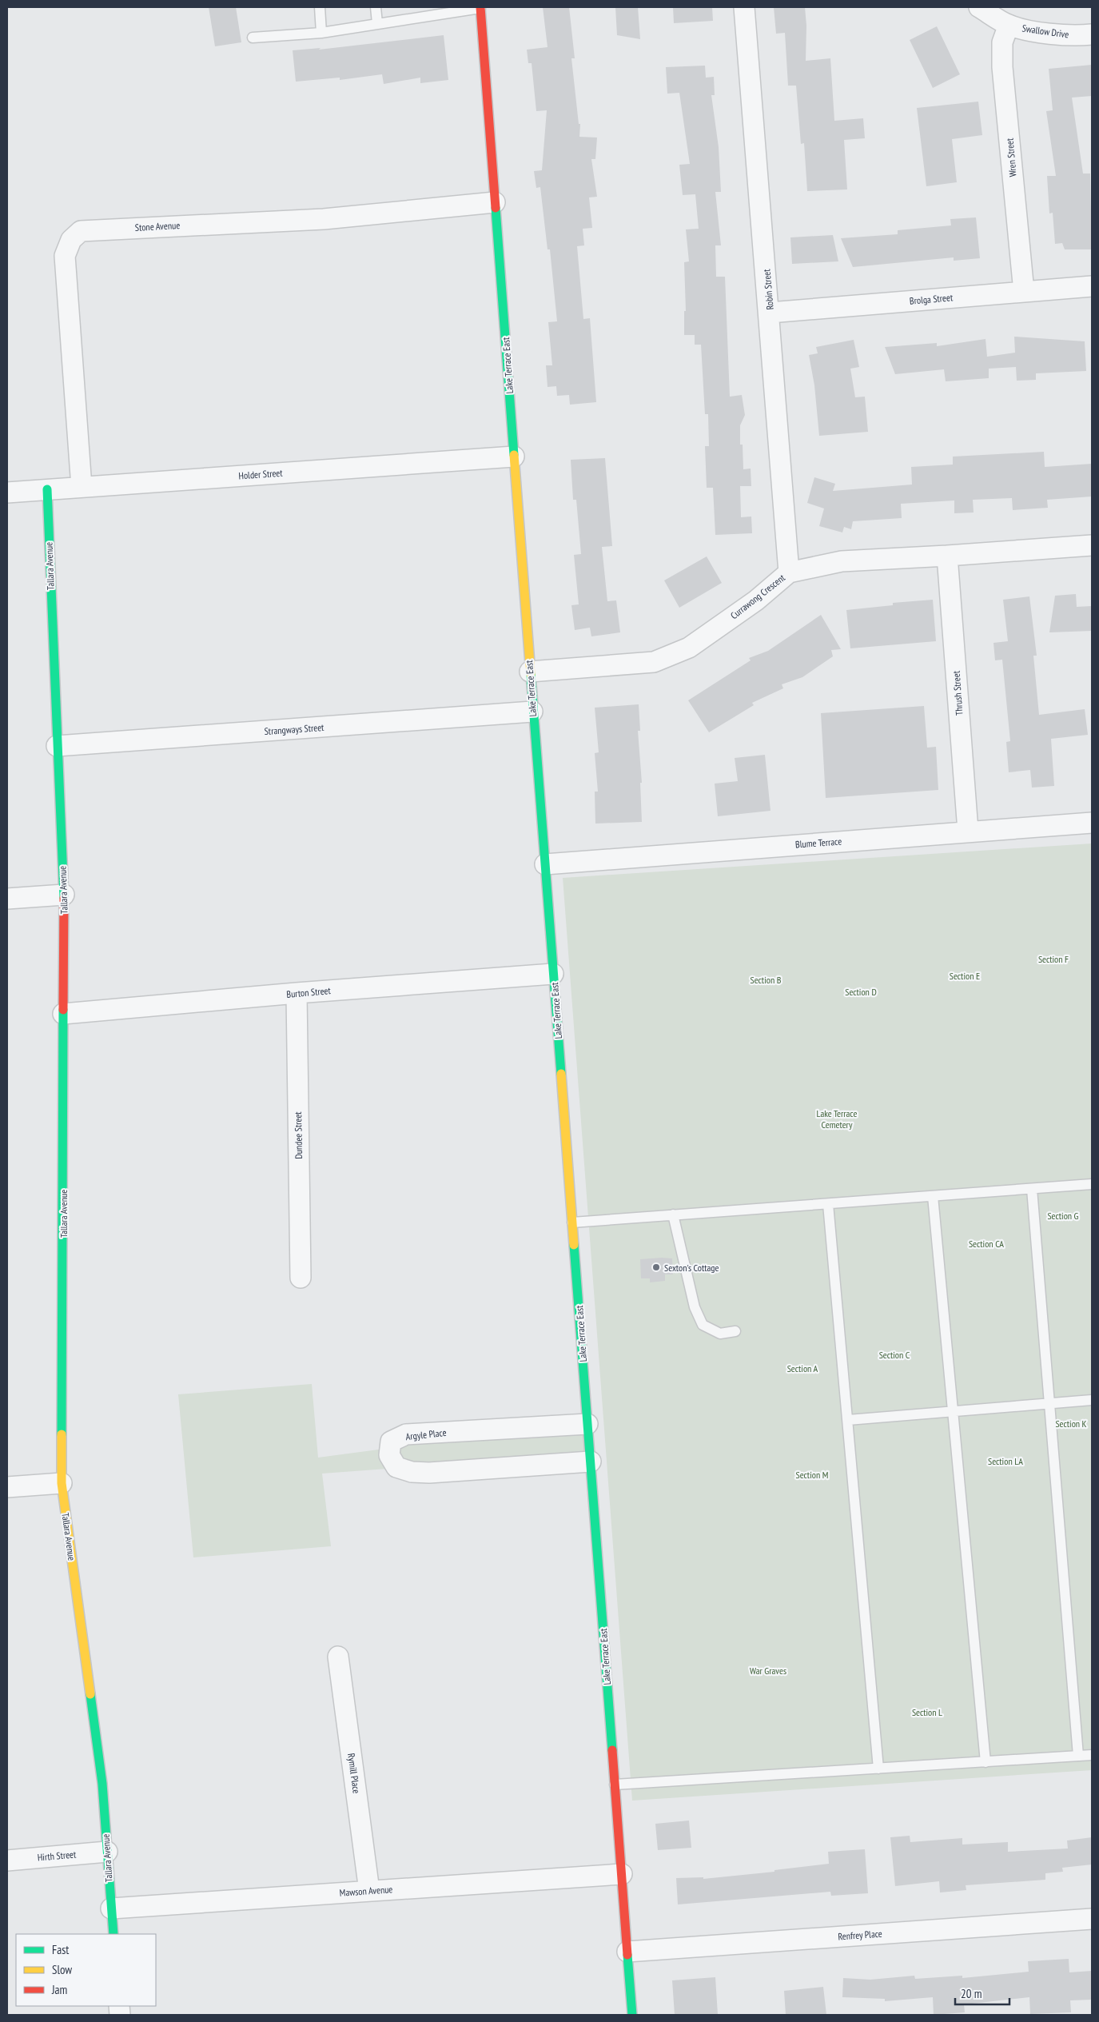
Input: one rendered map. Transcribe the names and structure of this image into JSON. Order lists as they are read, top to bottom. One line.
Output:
{"streets":{"street":["Swallow Drive","Wren Street","Stone Avenue","Robin Street","Brolga Street","Lake Terrace East","Holder Street","Tallara Avenue","Currawong Crescent","Thrush Street","Strangways Street","Blume Terrace","Burton Street","Dundee Street","Argyle Place","Rymill Place","Hirth Street","Mawson Avenue","Renfrey Place"]},"crossings":[["Swallow Drive","Wren Street"],["Wren Street","Brolga Street"],["Stone Avenue","Lake Terrace East"],["Stone Avenue","Holder Street"],["Robin Street","Brolga Street"],["Robin Street","Currawong Crescent"],["Lake Terrace East","Holder Street"],["Lake Terrace East","Currawong Crescent"],["Lake Terrace East","Strangways Street"],["Lake Terrace East","Blume Terrace"],["Lake Terrace East","Burton Street"],["Lake Terrace East","Argyle Place"],["Lake Terrace East","Mawson Avenue"],["Lake Terrace East","Renfrey Place"],["Holder Street","Tallara Avenue"],["Tallara Avenue","Strangways Street"],["Tallara Avenue","Burton Street"],["Tallara Avenue","Hirth Street"],["Tallara Avenue","Mawson Avenue"],["Currawong Crescent","Thrush Street"],["Thrush Street","Blume Terrace"],["Burton Street","Dundee Street"],["Rymill Place","Mawson Avenue"]],"parks":["Section F","Section E","Section B","Section D","Lake Terrace Cemetery","Section G","Section CA","Section C","Section A","Section K","Section LA","Section M","War Graves","Section L"],"places":["Sexton's Cottage"],"legend":["Fast","Slow","Jam"],"scale_bar":"20 m"}
